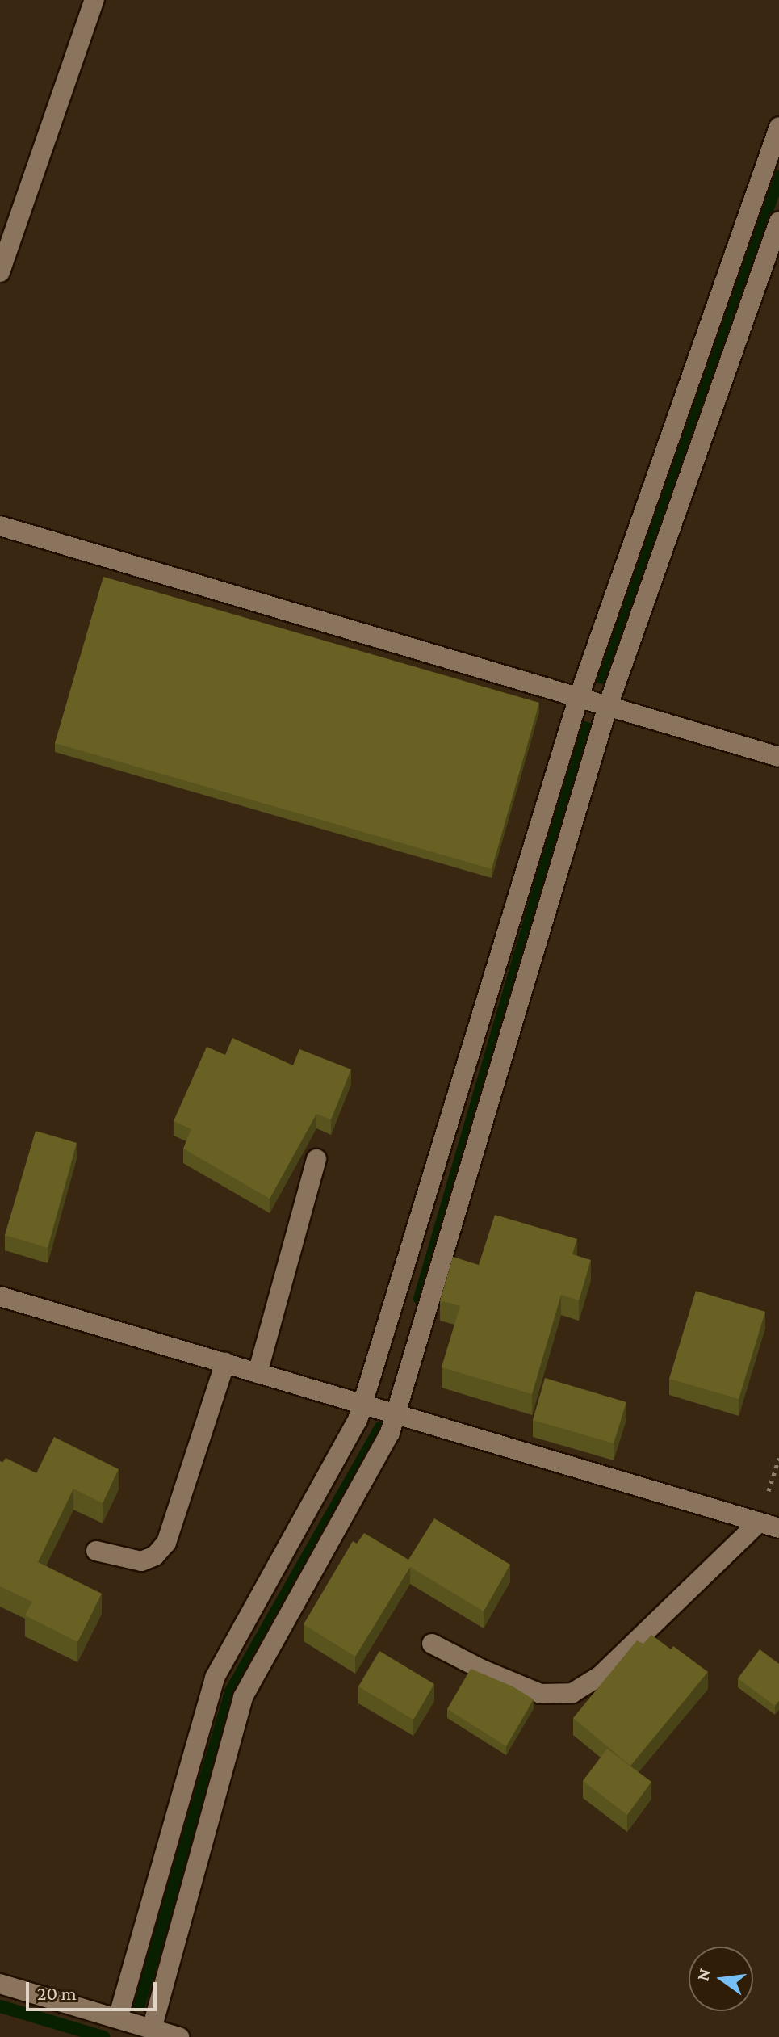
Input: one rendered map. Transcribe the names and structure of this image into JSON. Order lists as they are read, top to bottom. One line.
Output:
{"scale_bar":"20 m","north":"left"}
